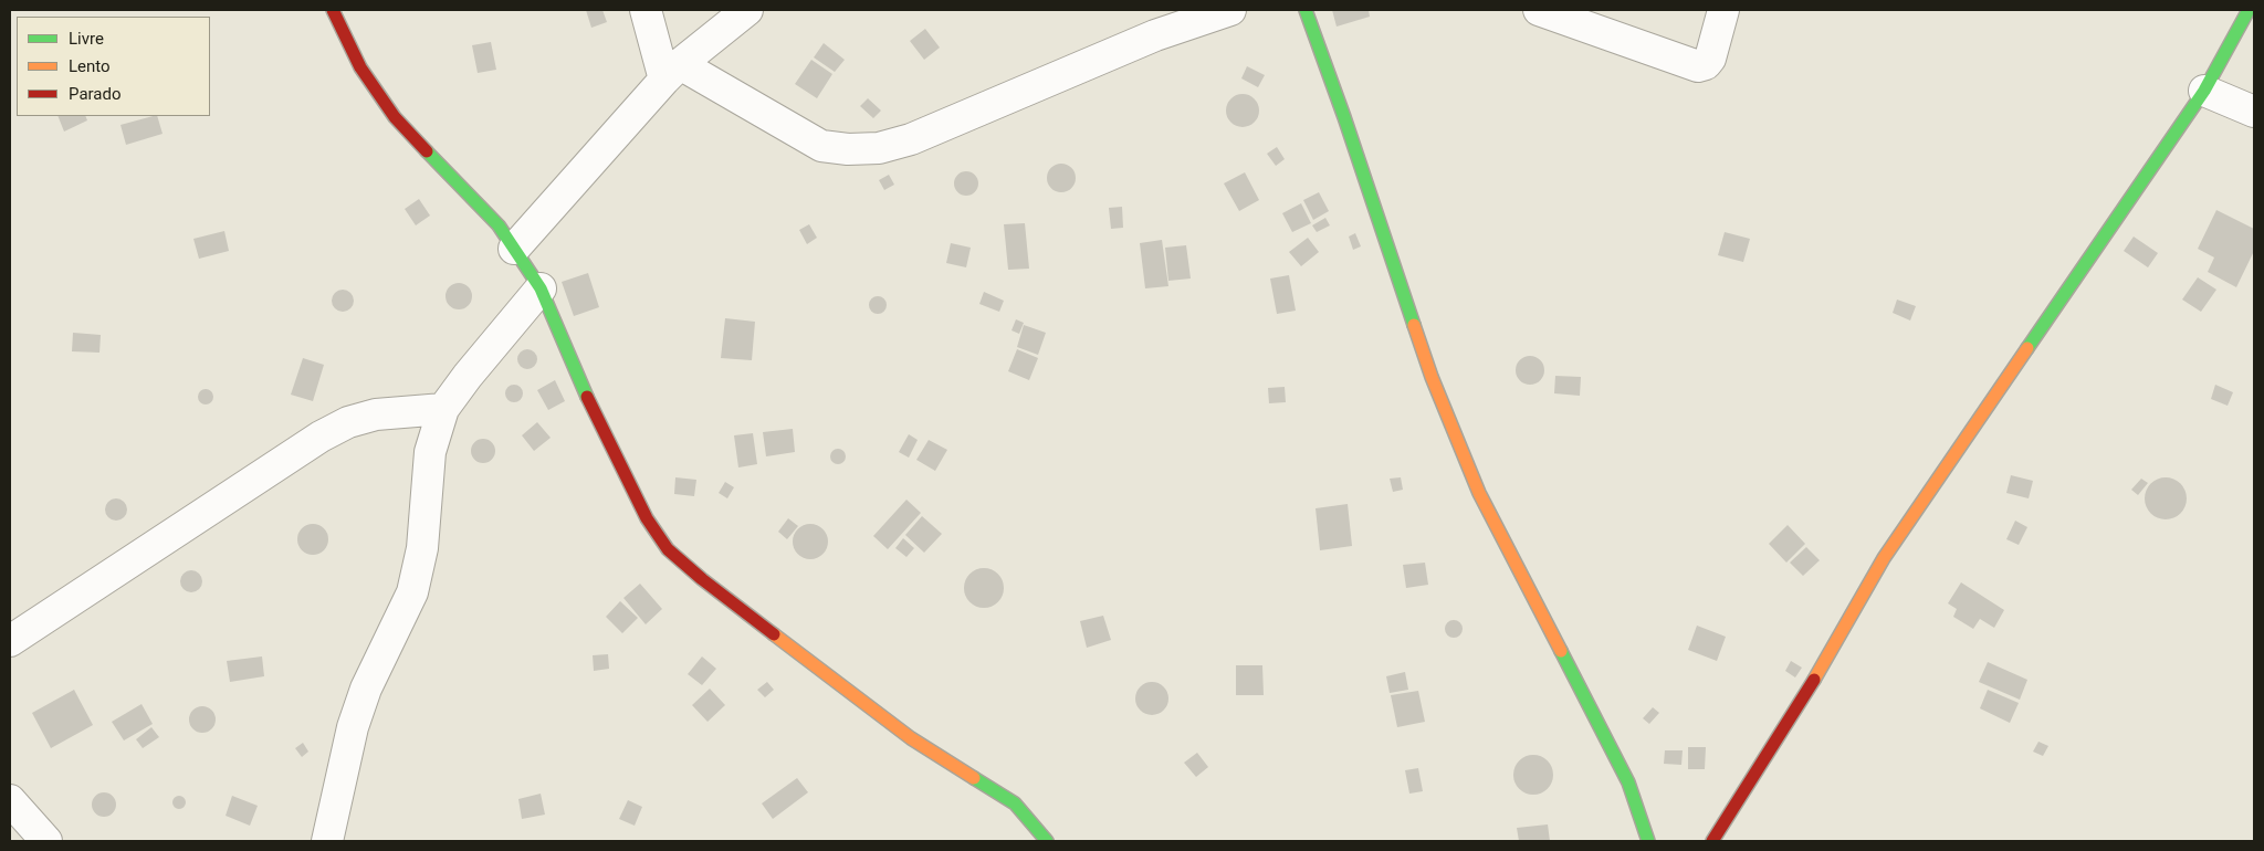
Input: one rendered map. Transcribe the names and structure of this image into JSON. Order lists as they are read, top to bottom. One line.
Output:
{"legend":["Livre","Lento","Parado"]}
